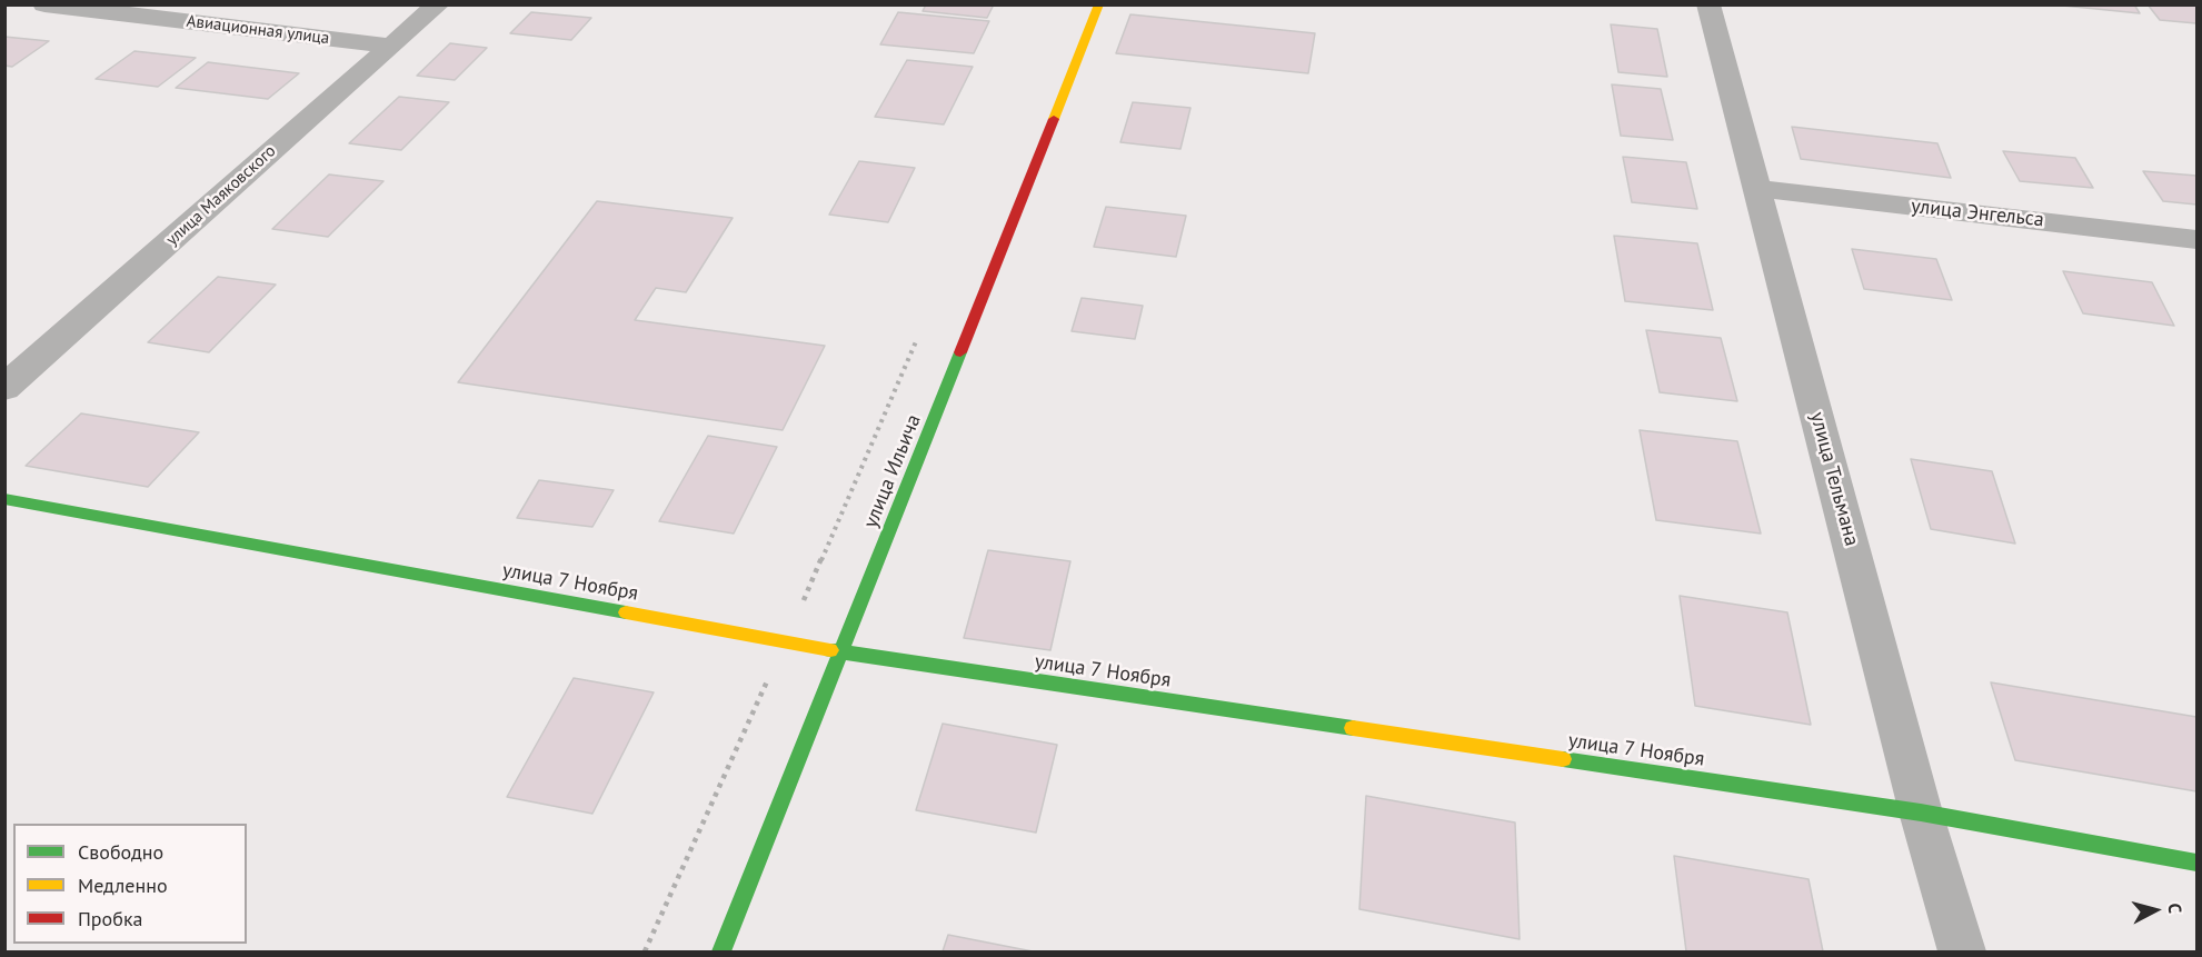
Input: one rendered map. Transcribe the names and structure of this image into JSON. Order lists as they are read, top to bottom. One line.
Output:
{"streets":{"street":["Авиационная улица","улица Маяковского","улица Энгельса","улица Ильича","улица Тельмана","улица 7 Ноября"]},"crossings":[["Авиационная улица","улица Маяковского"],["улица Энгельса","улица Тельмана"],["улица Ильича","улица 7 Ноября"],["улица Тельмана","улица 7 Ноября"]],"legend":["Свободно","Медленно","Пробка"],"north":"right"}
